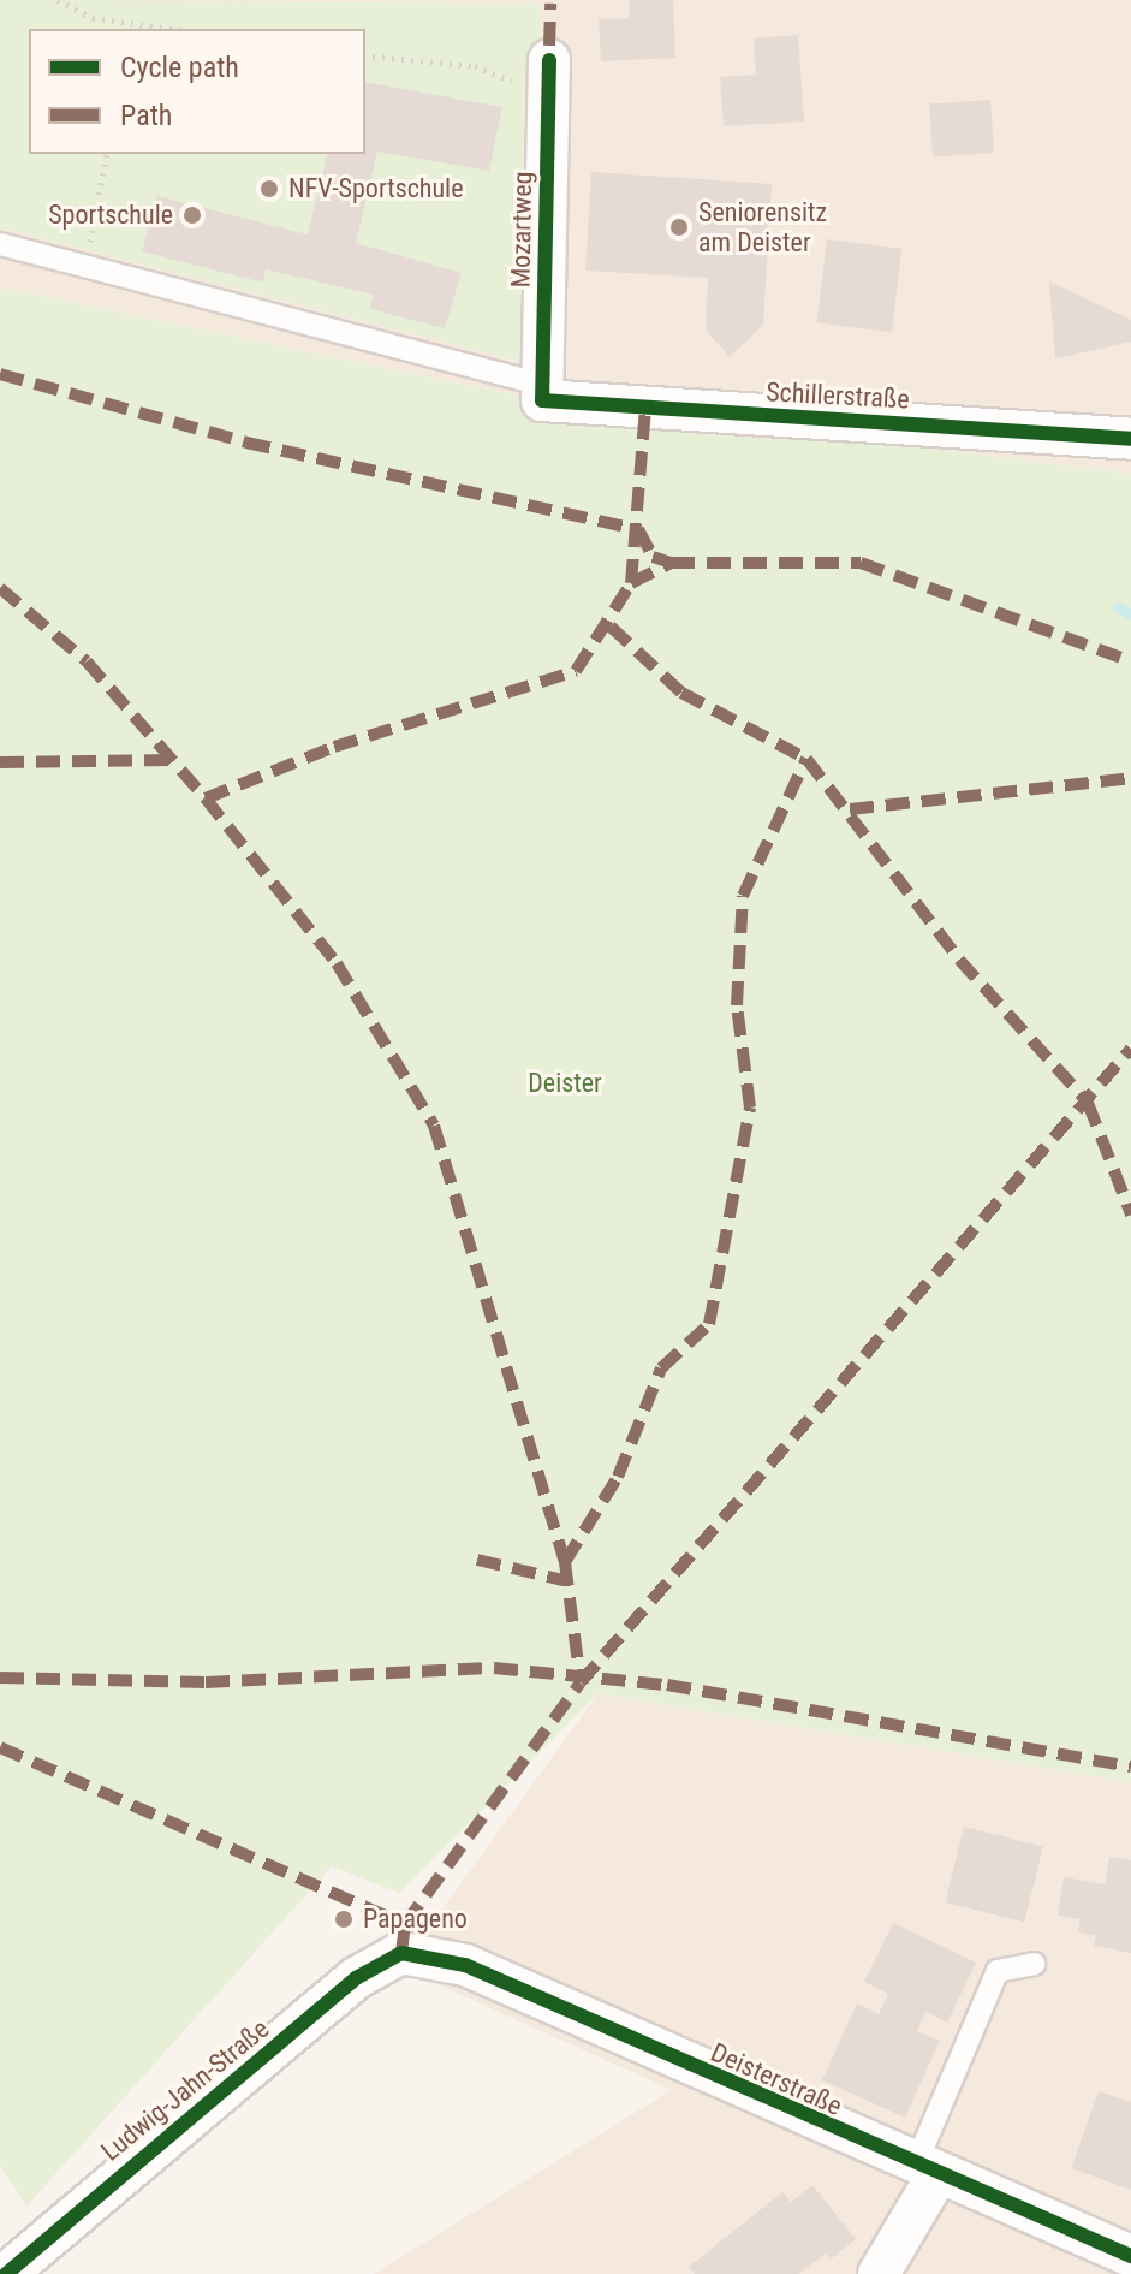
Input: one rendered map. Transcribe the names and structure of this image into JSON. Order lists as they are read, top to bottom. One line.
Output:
{"streets":{"street":["Mozartweg","Schillerstraße","Deisterstraße","Ludwig-Jahn-Straße"]},"crossings":[["Mozartweg","Schillerstraße"],["Deisterstraße","Ludwig-Jahn-Straße"]],"parks":["Deister"],"places":["NFV-Sportschule","Sportschule","Seniorensitz am Deister","Papageno"],"legend":["Cycle path","Path"]}
